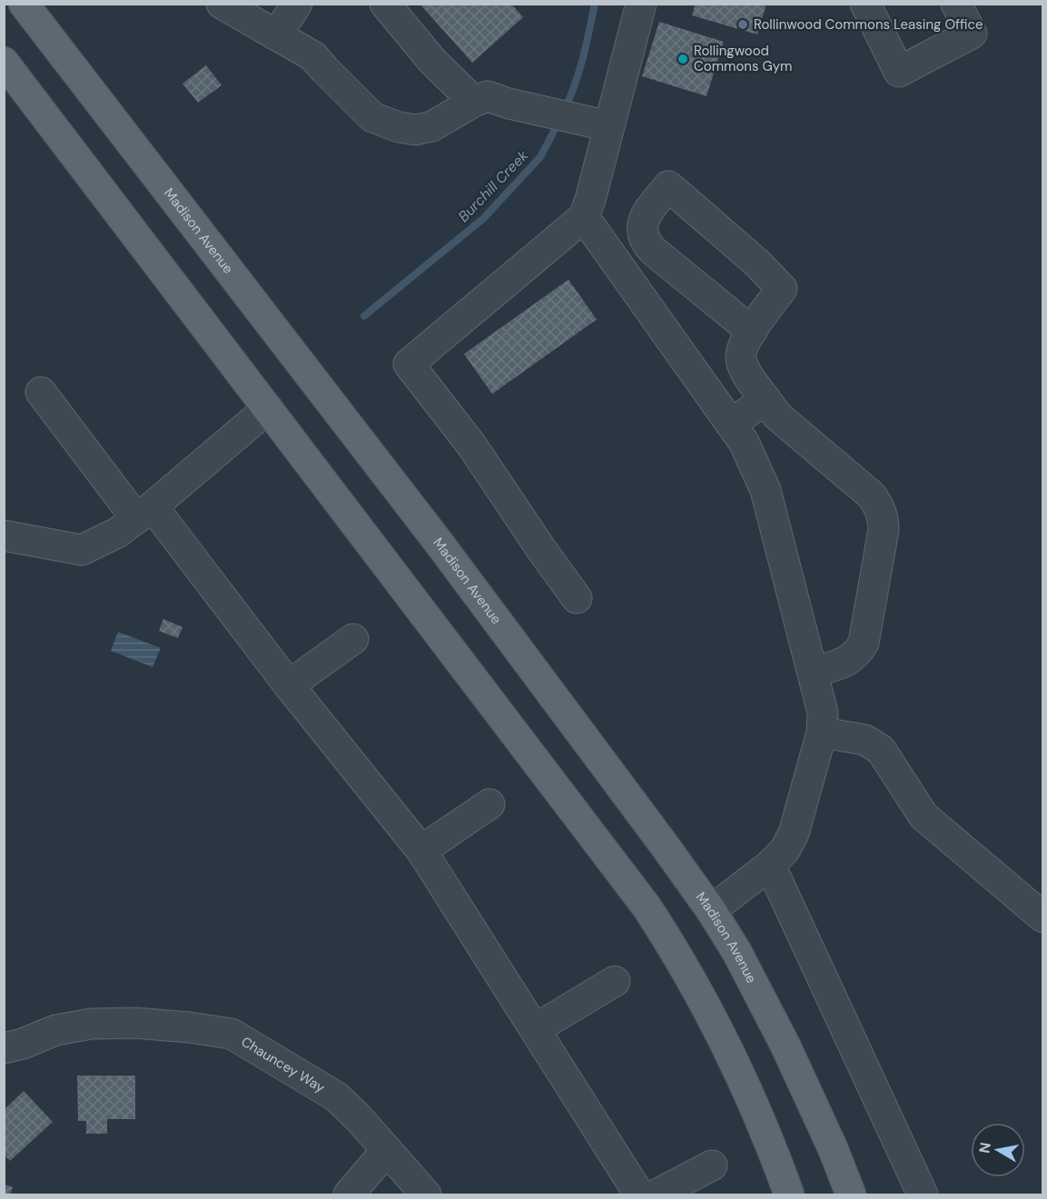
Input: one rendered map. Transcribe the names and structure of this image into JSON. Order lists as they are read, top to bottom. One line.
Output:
{"streets":{"main road":["Madison Avenue"],"street":["Chauncey Way"]},"water":["Burchill Creek"],"places":["Rollinwood Commons Leasing Office","Rollingwood Commons Gym"],"north":"left"}
